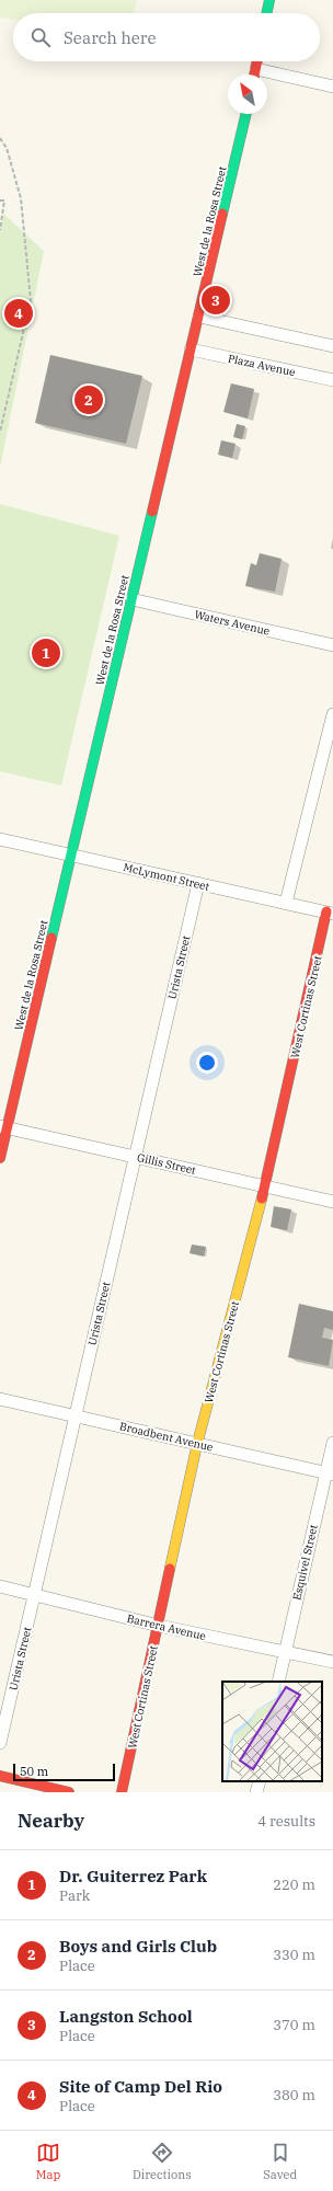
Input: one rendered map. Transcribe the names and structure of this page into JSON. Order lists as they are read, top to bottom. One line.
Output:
{"streets":{"street":["West de la Rosa Street","Plaza Avenue","Waters Avenue","McLymont Street","Urista Street","West Cortinas Street","Gillis Street","Broadbent Avenue","Esquivel Street","Barrera Avenue"]},"crossings":[["West de la Rosa Street","Plaza Avenue"],["West de la Rosa Street","Waters Avenue"],["West de la Rosa Street","McLymont Street"],["West de la Rosa Street","Gillis Street"],["McLymont Street","Urista Street"],["McLymont Street","West Cortinas Street"],["Urista Street","Gillis Street"],["Urista Street","Broadbent Avenue"],["Urista Street","Barrera Avenue"],["West Cortinas Street","Gillis Street"],["West Cortinas Street","Broadbent Avenue"],["West Cortinas Street","Barrera Avenue"],["Broadbent Avenue","Esquivel Street"],["Esquivel Street","Barrera Avenue"]],"scale_bar":"50 m","north":"top left","page":{"search":"Search here","pins":["3","4","2","1"],"scale":"50 m","heading":["Nearby","4 results"],"list":[{"mark":"1","name":"Dr. Guiterrez Park","note":"Park","value":"220 m"},{"mark":"2","name":"Boys and Girls Club","note":"Place","value":"330 m"},{"mark":"3","name":"Langston School","note":"Place","value":"370 m"},{"mark":"4","name":"Site of Camp Del Rio","note":"Place","value":"380 m"}],"nav":["Map","Directions","Saved"]}}
